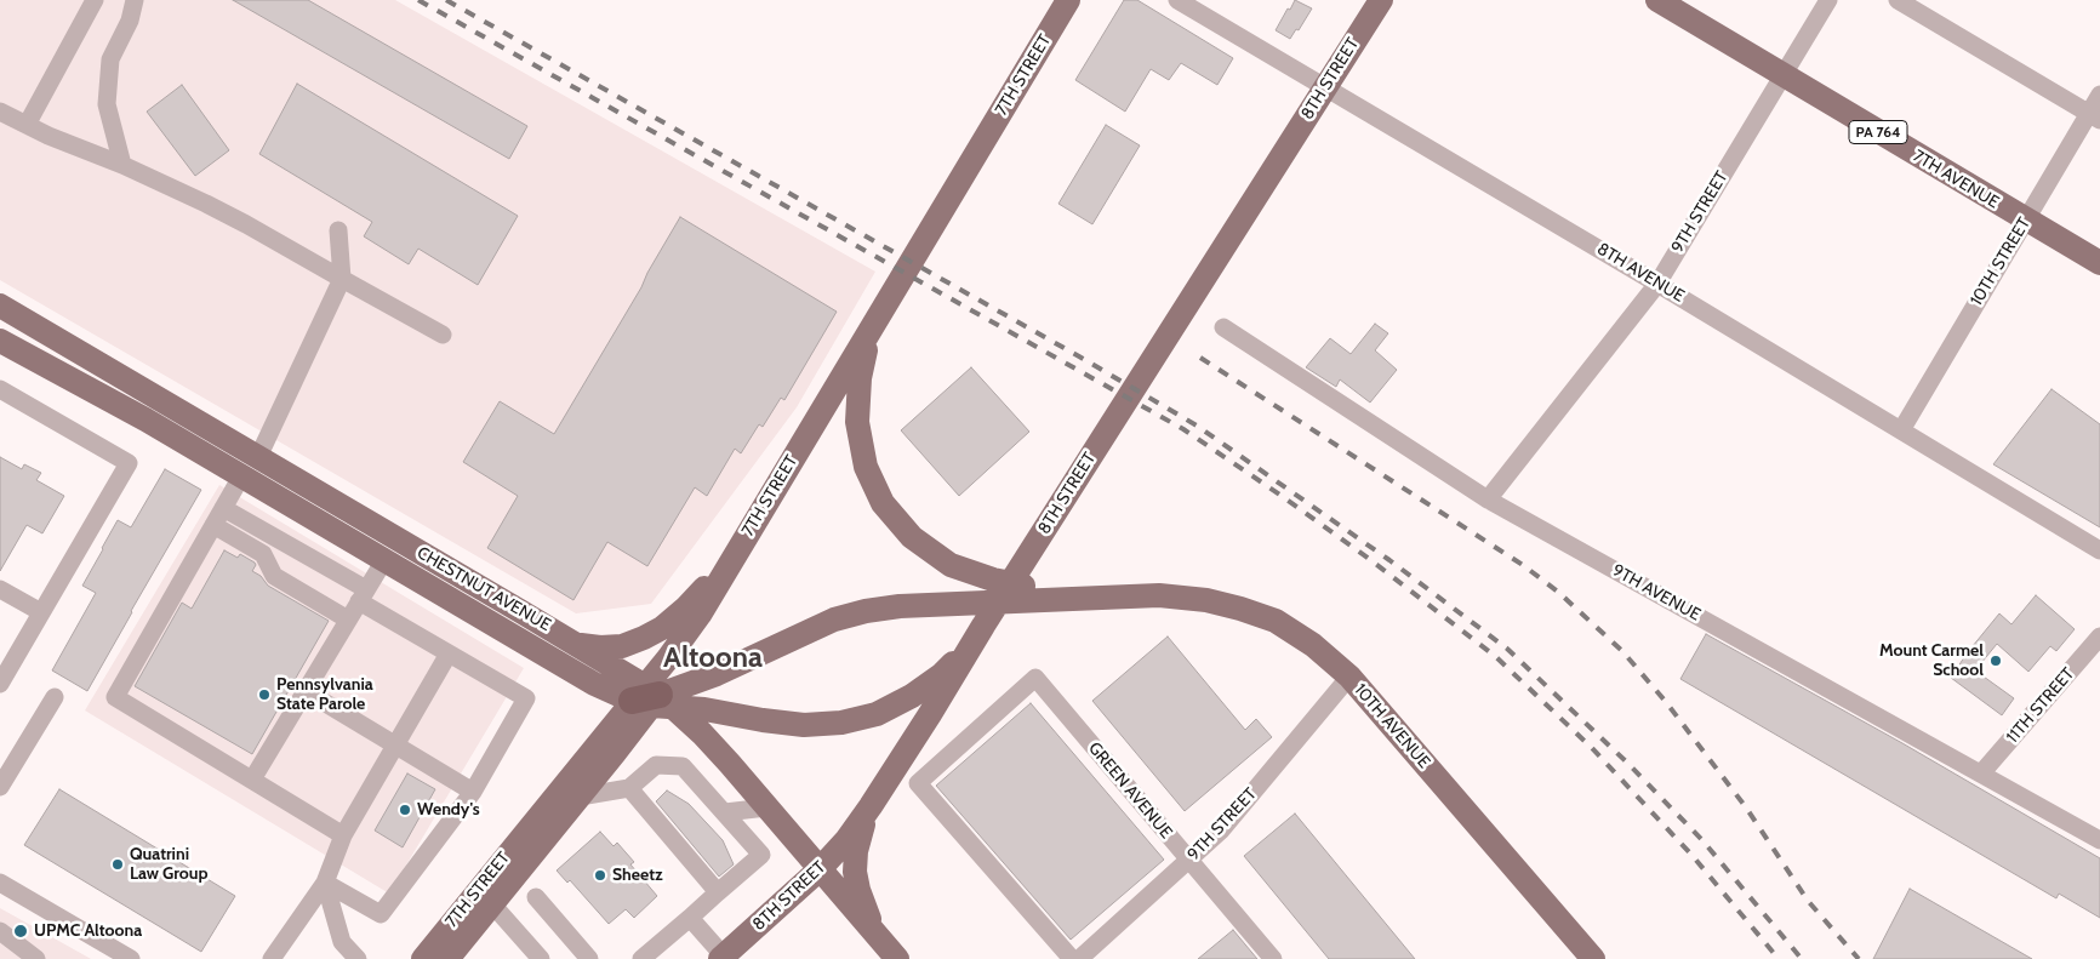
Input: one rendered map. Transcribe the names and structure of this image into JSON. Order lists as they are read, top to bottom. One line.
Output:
{"streets":{"main road":["7TH STREET","8TH STREET","PA 764","7TH AVENUE","CHESTNUT AVENUE","10TH AVENUE"],"street":["9TH STREET","10TH STREET","8TH AVENUE","9TH AVENUE","11TH STREET","GREEN AVENUE"]},"crossings":[["7TH STREET","CHESTNUT AVENUE"],["8TH STREET","CHESTNUT AVENUE"],["7TH AVENUE","9TH STREET"],["7TH AVENUE","10TH STREET"],["9TH STREET","8TH AVENUE"],["9TH STREET","9TH AVENUE"],["9TH STREET","10TH AVENUE"],["9TH STREET","GREEN AVENUE"],["10TH STREET","8TH AVENUE"],["9TH AVENUE","11TH STREET"]],"districts":["Altoona"],"places":["Mount Carmel School","Pennsylvania State Parole","Wendy's","Quatrini Law Group","Sheetz","UPMC Altoona"]}
